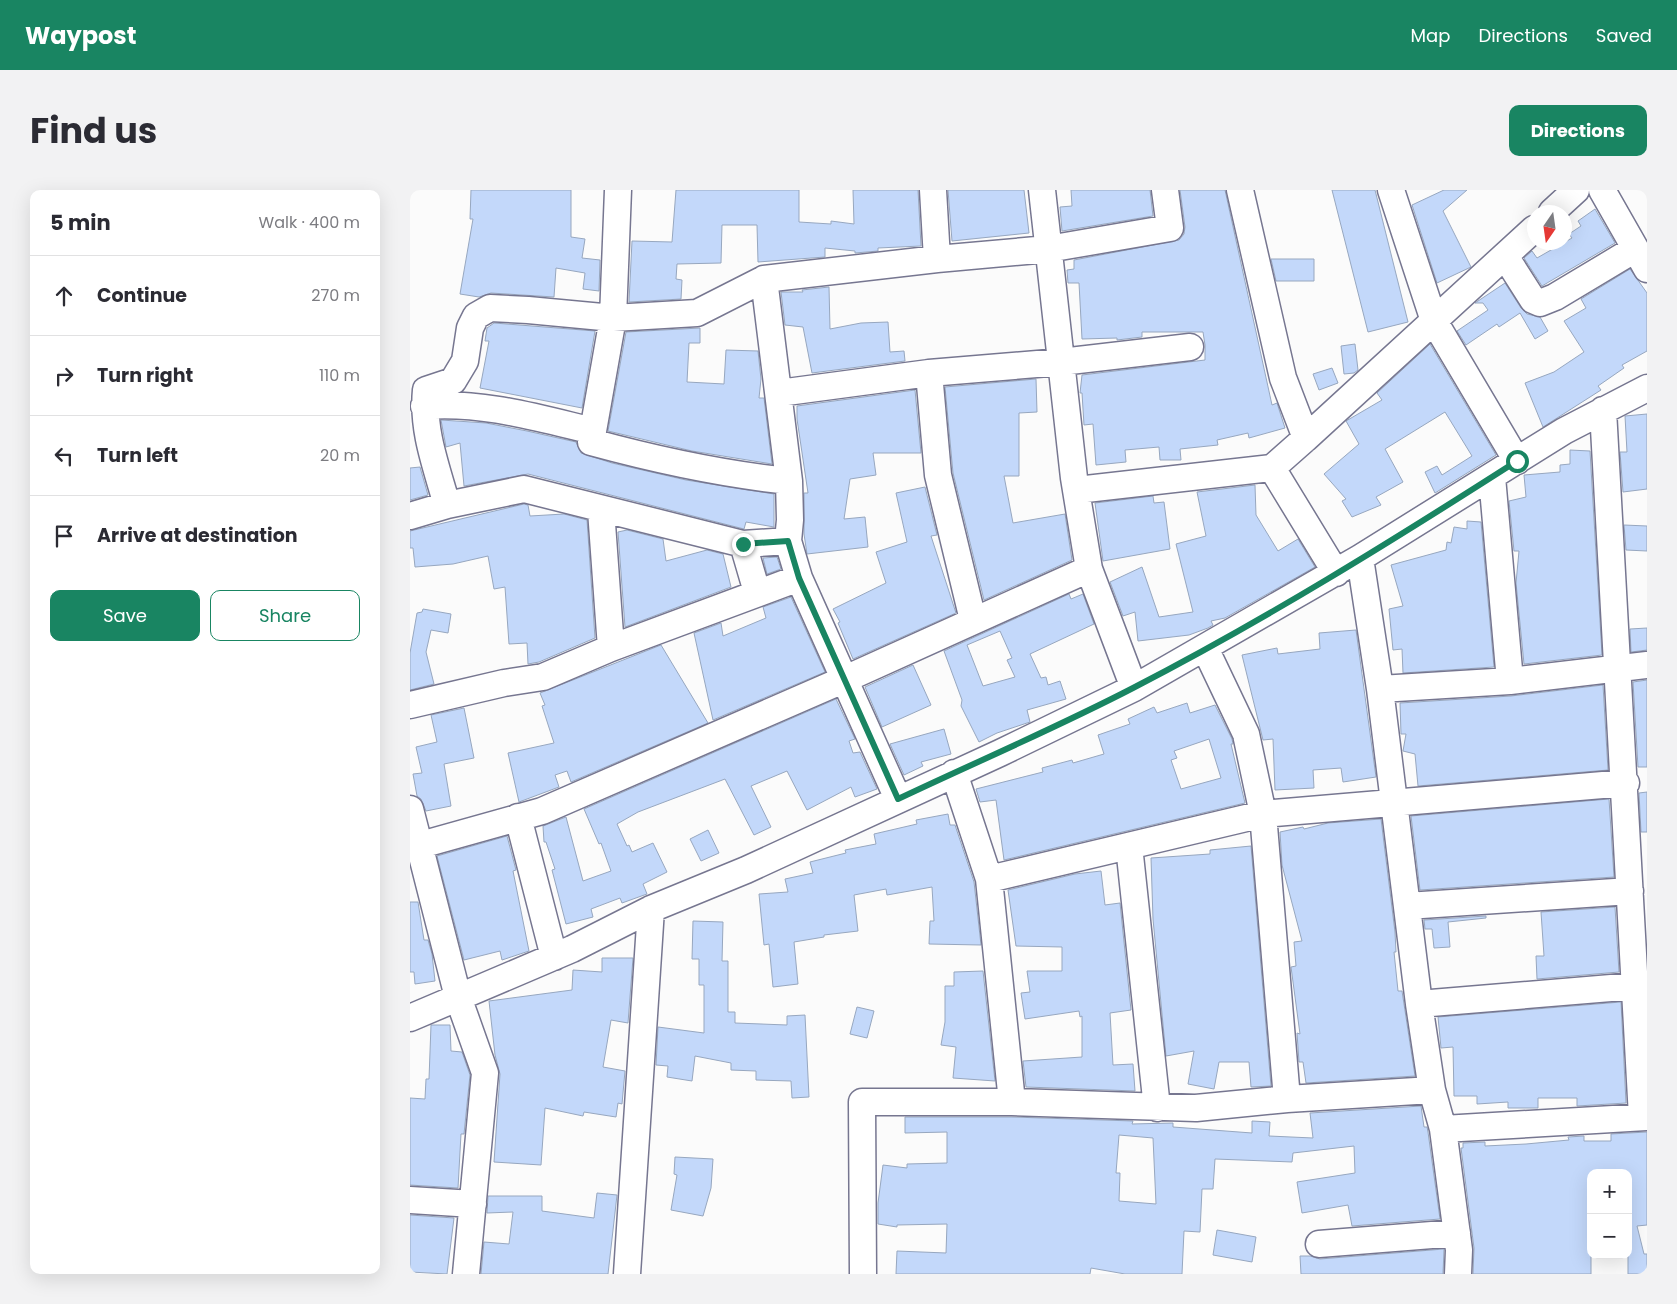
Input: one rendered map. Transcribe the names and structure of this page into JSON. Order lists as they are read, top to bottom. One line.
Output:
{"north":"bottom","page":{"header":"Waypost","nav":["Map","Directions","Saved"],"title":"Find us","buttons":["Directions",["Save","Share"]],"heading":["5 min","Walk · 400 m"],"list":[["Continue","270 m"],["Turn right","110 m"],["Turn left","20 m"],"Arrive at destination"],"map_buttons":["+","−"]}}
